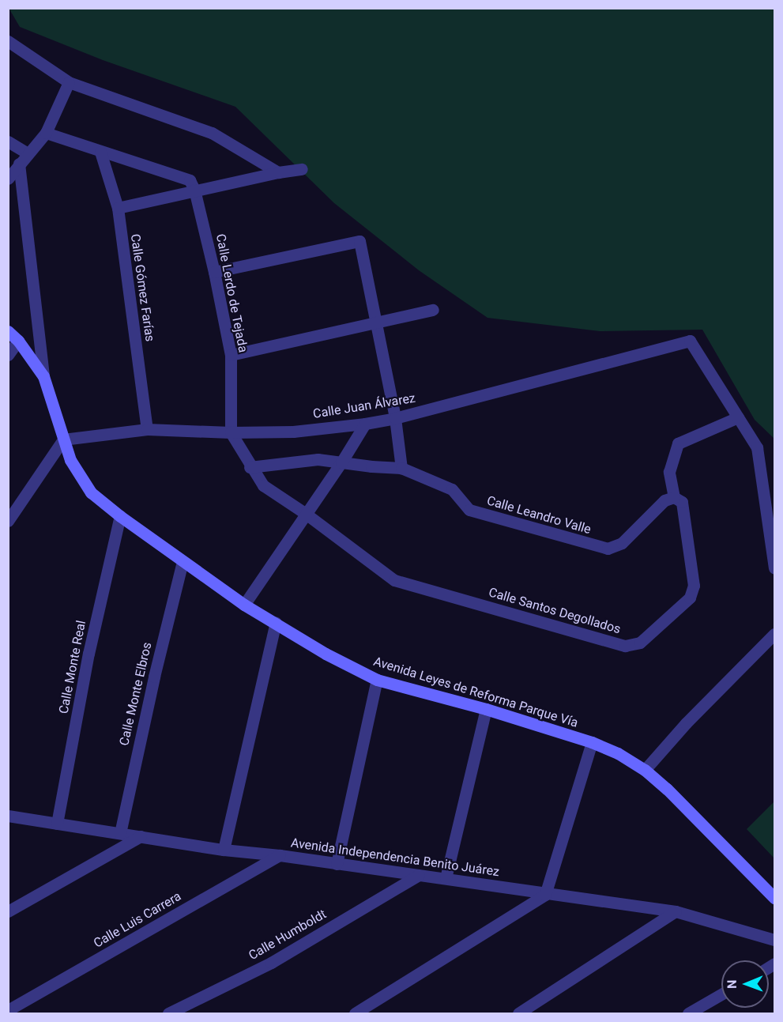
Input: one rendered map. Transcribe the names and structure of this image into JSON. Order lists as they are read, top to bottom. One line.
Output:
{"streets":{"street":["Calle Gómez Farías","Calle Lerdo de Tejada","Calle Juan Álvarez","Calle Leandro Valle","Calle Santos Degollados","Calle Monte Real","Avenida Leyes de Reforma Parque Vía","Calle Monte Elbros","Avenida Independencia Benito Juárez","Calle Luis Carrera","Calle Humboldt"]},"crossings":[["Calle Gómez Farías","Calle Juan Álvarez"],["Calle Lerdo de Tejada","Calle Juan Álvarez"],["Calle Lerdo de Tejada","Calle Santos Degollados"],["Calle Juan Álvarez","Calle Santos Degollados"],["Calle Juan Álvarez","Avenida Leyes de Reforma Parque Vía"],["Calle Leandro Valle","Calle Santos Degollados"],["Calle Monte Real","Avenida Leyes de Reforma Parque Vía"],["Calle Monte Real","Avenida Independencia Benito Juárez"],["Avenida Leyes de Reforma Parque Vía","Calle Monte Elbros"],["Calle Monte Elbros","Avenida Independencia Benito Juárez"],["Avenida Independencia Benito Juárez","Calle Luis Carrera"],["Avenida Independencia Benito Juárez","Calle Humboldt"]],"north":"left"}
